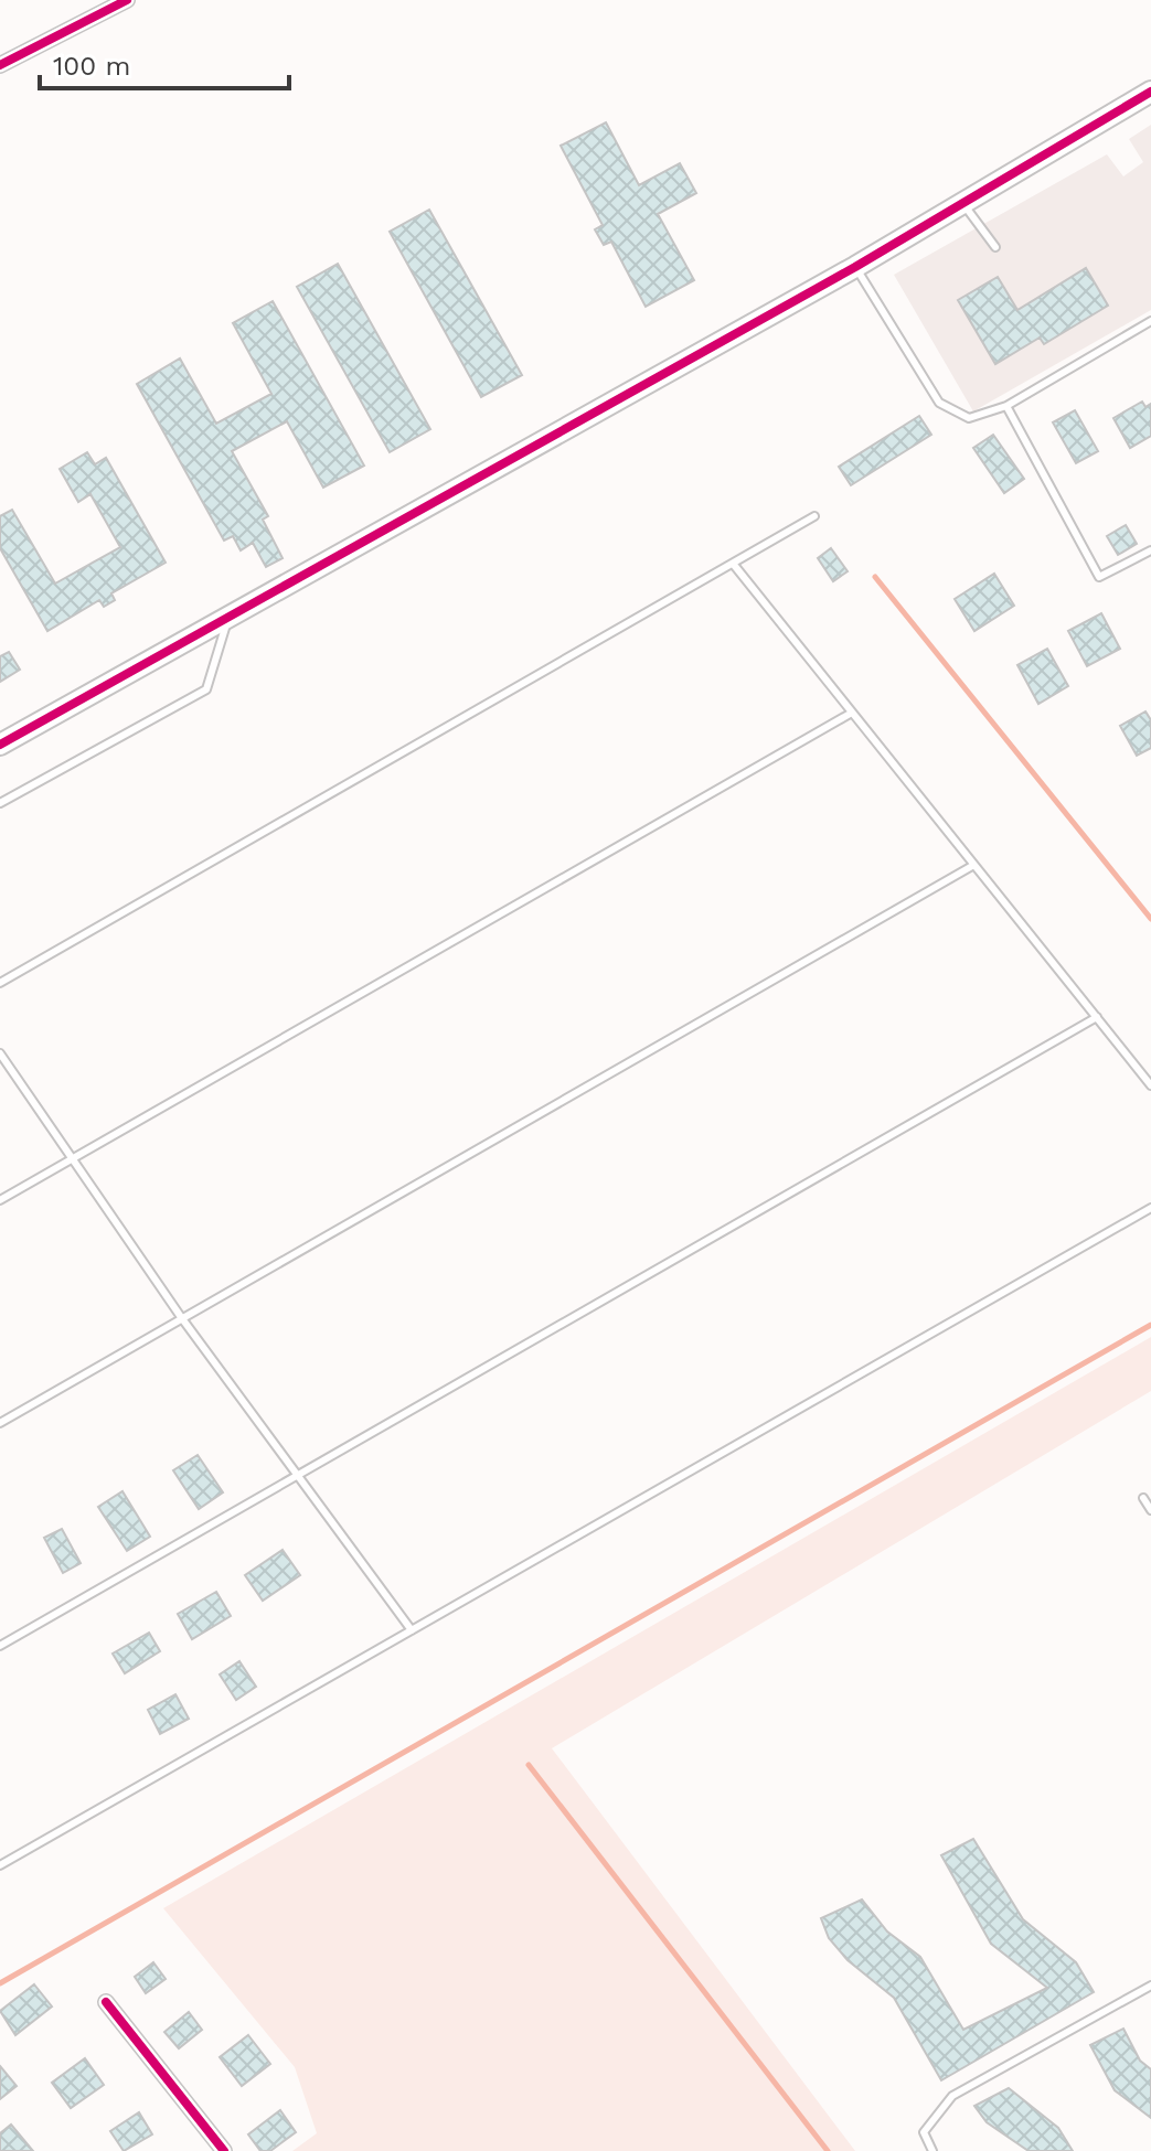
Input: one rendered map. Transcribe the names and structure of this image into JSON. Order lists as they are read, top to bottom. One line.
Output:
{"scale_bar":"100 m"}
